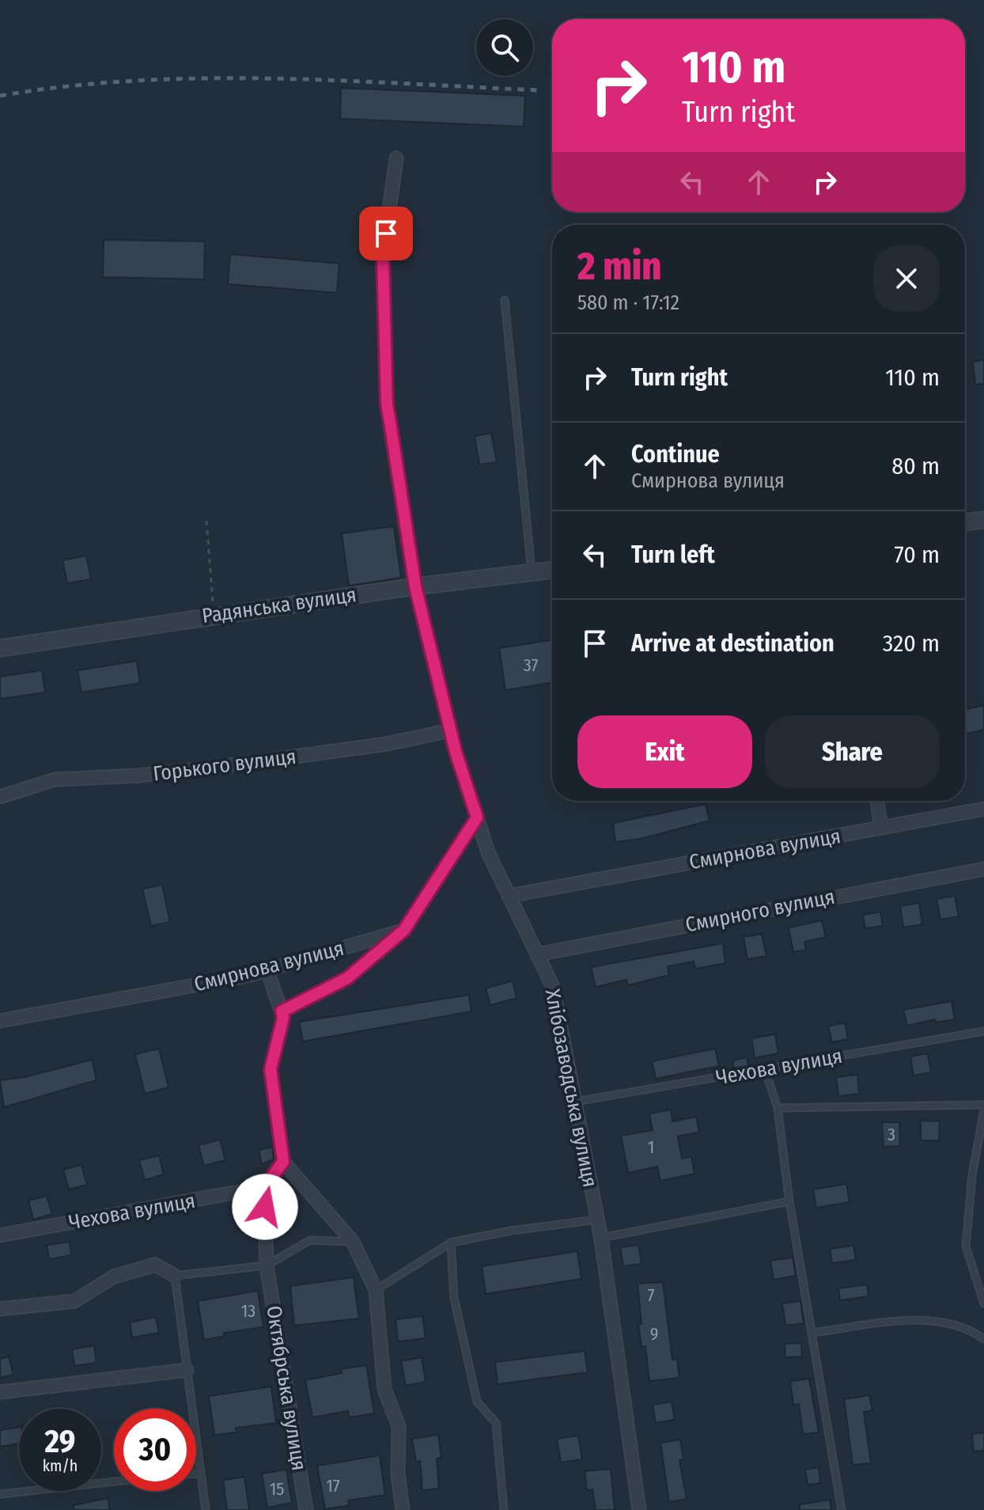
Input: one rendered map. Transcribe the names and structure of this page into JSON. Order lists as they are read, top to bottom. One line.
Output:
{"streets":{"street":["Радянська вулиця","Горького вулиця","Смирнова вулиця","Смирного вулиця","Чехова вулиця","Хлібозаводська вулиця","Октябрська вулиця"]},"crossings":[["Радянська вулиця","Хлібозаводська вулиця"],["Горького вулиця","Хлібозаводська вулиця"],["Смирнова вулиця","Хлібозаводська вулиця"],["Смирного вулиця","Хлібозаводська вулиця"],["Чехова вулиця","Хлібозаводська вулиця"],["Чехова вулиця","Октябрська вулиця"]],"house_numbers":["37","3","1","7","13","9","17","15"],"page":{"turn":["110 m","Turn right"],"heading":["2 min","580 m · 17:12"],"list":[{"name":"Turn right","value":"110 m"},{"name":"Continue","note":"Смирнова вулиця","value":"80 m"},{"name":"Turn left","value":"70 m"},{"name":"Arrive at destination","value":"320 m"}],"buttons":["Exit","Share"],"speed":"29 km/h","limit":"30"}}
